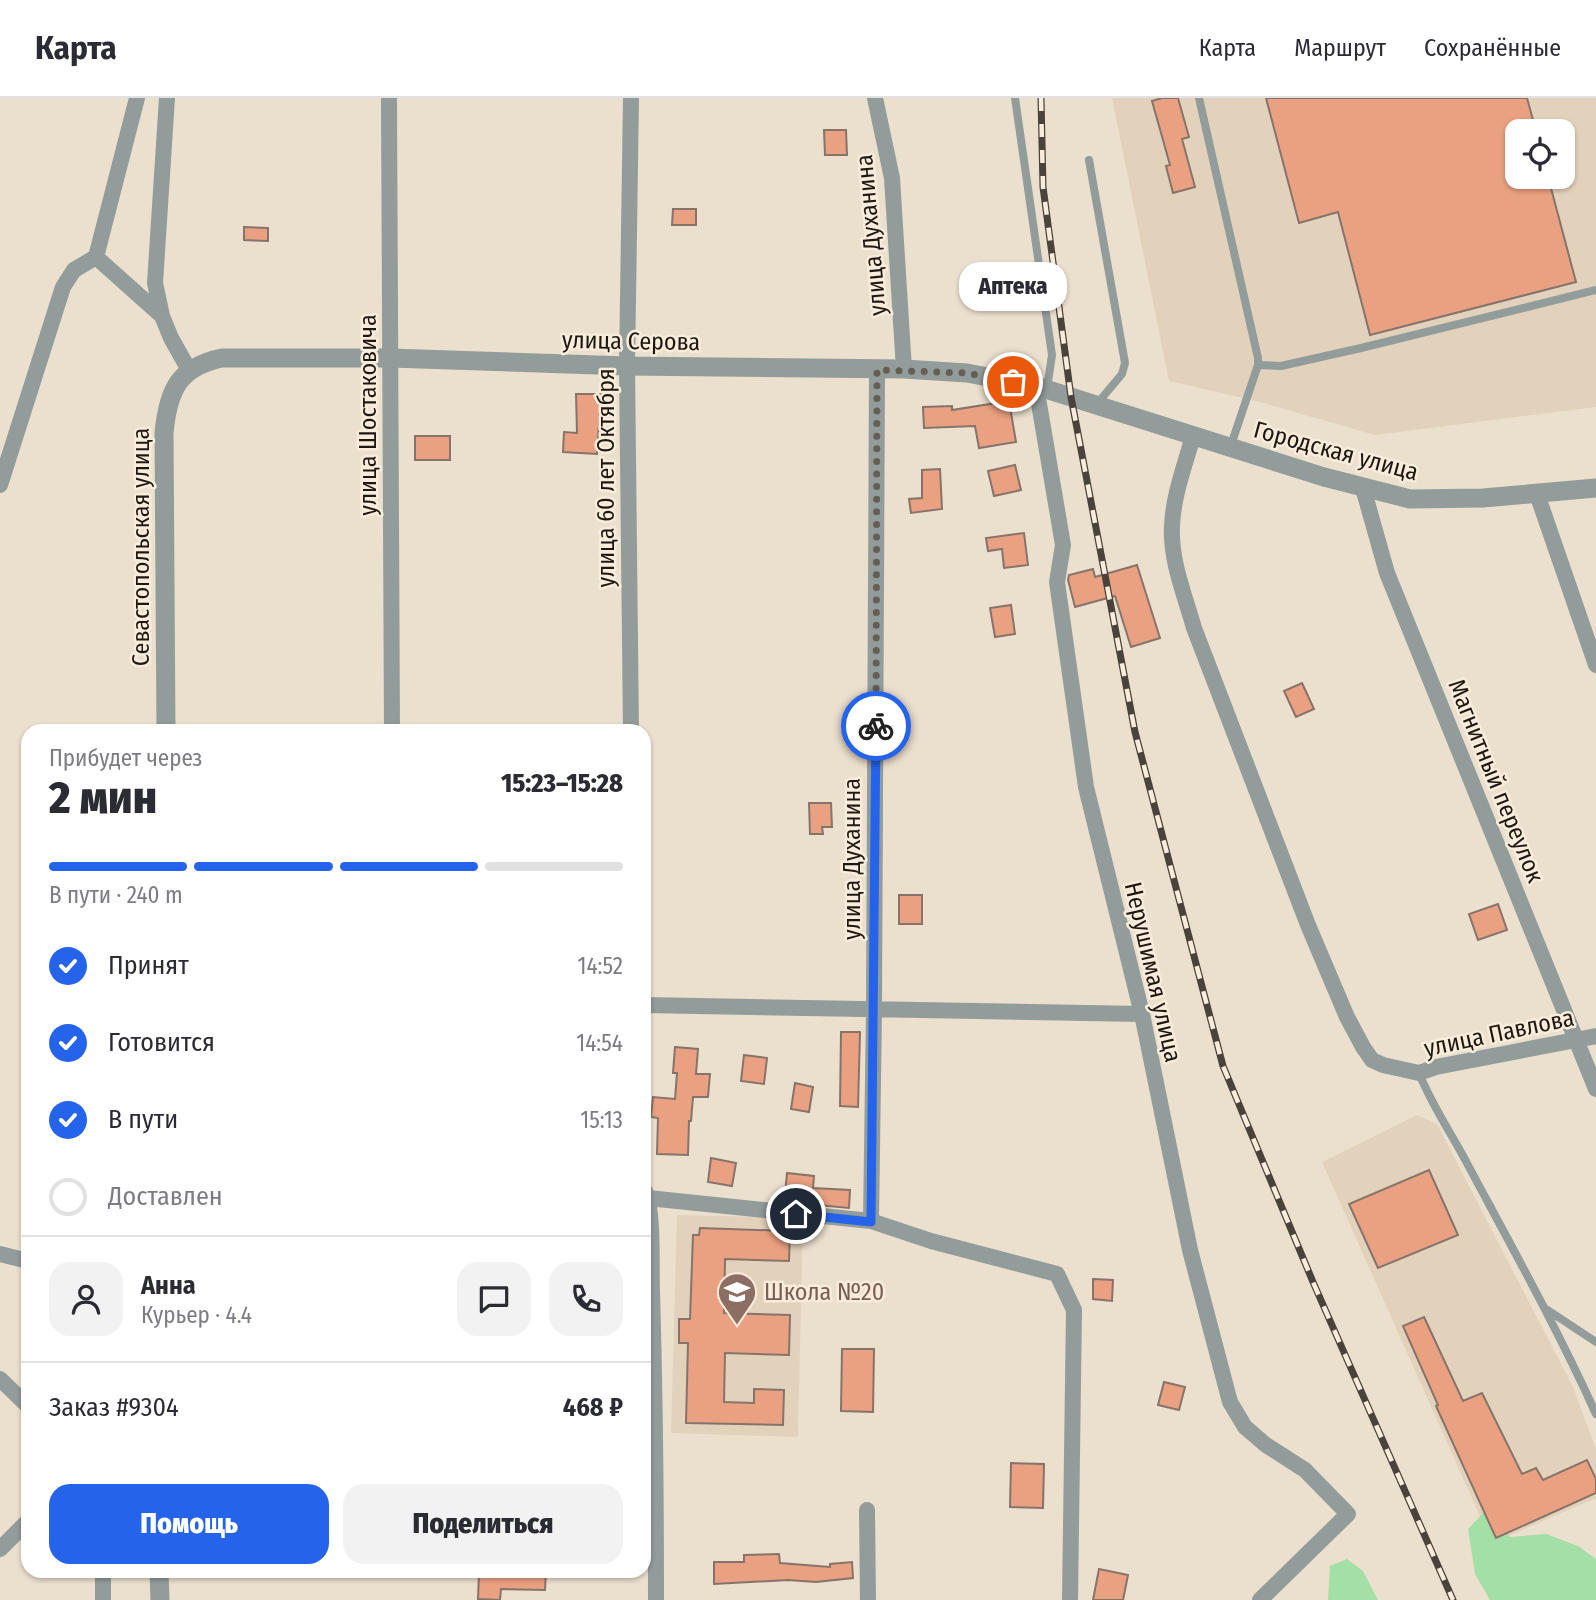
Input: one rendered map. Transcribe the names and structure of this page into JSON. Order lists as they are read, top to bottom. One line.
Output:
{"streets":{"street":["улица Духанина","улица Серова","улица Шостаковича","Городская улица","улица 60 лет Октября","Севастопольская улица","Магнитный переулок","Нерушимая улица","улица Павлова"]},"crossings":[["улица Духанина","улица Серова"],["улица Серова","улица Шостаковича"],["улица Серова","Городская улица"],["улица Серова","улица 60 лет Октября"],["улица Серова","Севастопольская улица"],["улица Серова","Нерушимая улица"],["Городская улица","Магнитный переулок"],["Городская улица","улица Павлова"],["Магнитный переулок","улица Павлова"]],"places":{"other":["Аптека"],"school or university":["Школа №20"]},"page":{"header":"Карта","nav":["Карта","Маршрут","Сохранённые"],"bubble":"Аптека","heading":["2 мин","Прибудет через","15:23–15:28"],"panel":["Анна","Курьер · 4.4","Заказ #9304","468 ₽"],"bar":"В пути · 240 m","list":[["Принят","14:52"],["Готовится","14:54"],["В пути","15:13"],"Доставлен"],"buttons":["Помощь","Поделиться"]}}
